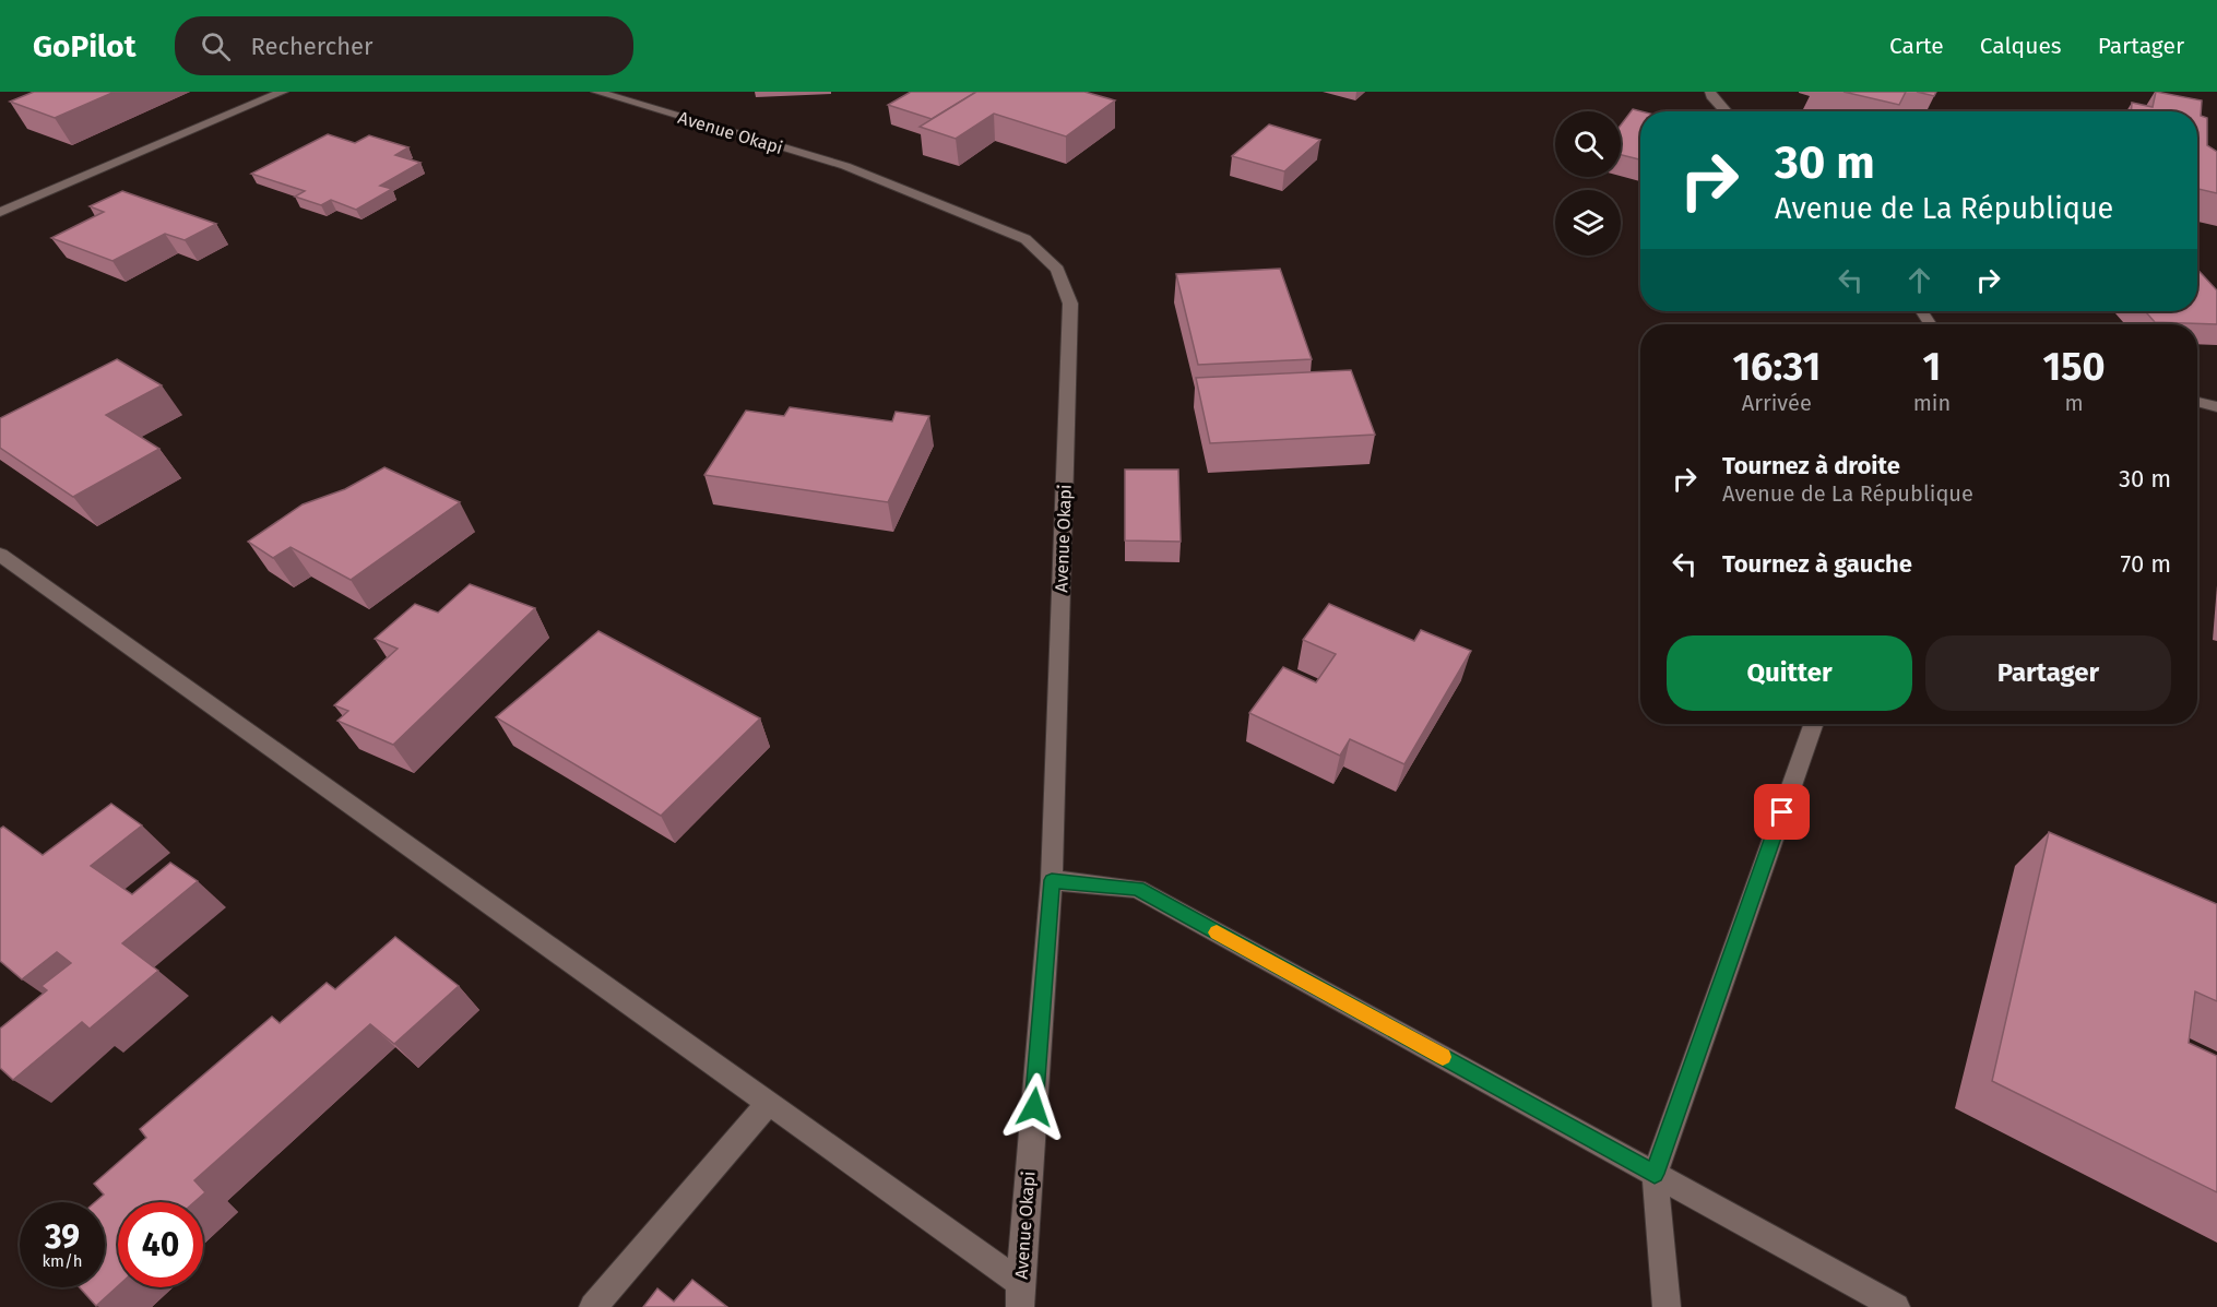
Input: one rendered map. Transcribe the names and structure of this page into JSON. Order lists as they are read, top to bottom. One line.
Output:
{"streets":{"street":["Avenue Okapi"]},"page":{"header":"GoPilot","search":"Rechercher","nav":["Carte","Calques","Partager"],"turn":["30 m","Avenue de La République"],"eta":["16:31","Arrivée","1","min","150","m"],"list":[{"name":"Tournez à droite","note":"Avenue de La République","value":"30 m"},{"name":"Tournez à gauche","value":"70 m"}],"buttons":["Quitter","Partager"],"speed":"39 km/h","limit":"40"}}
